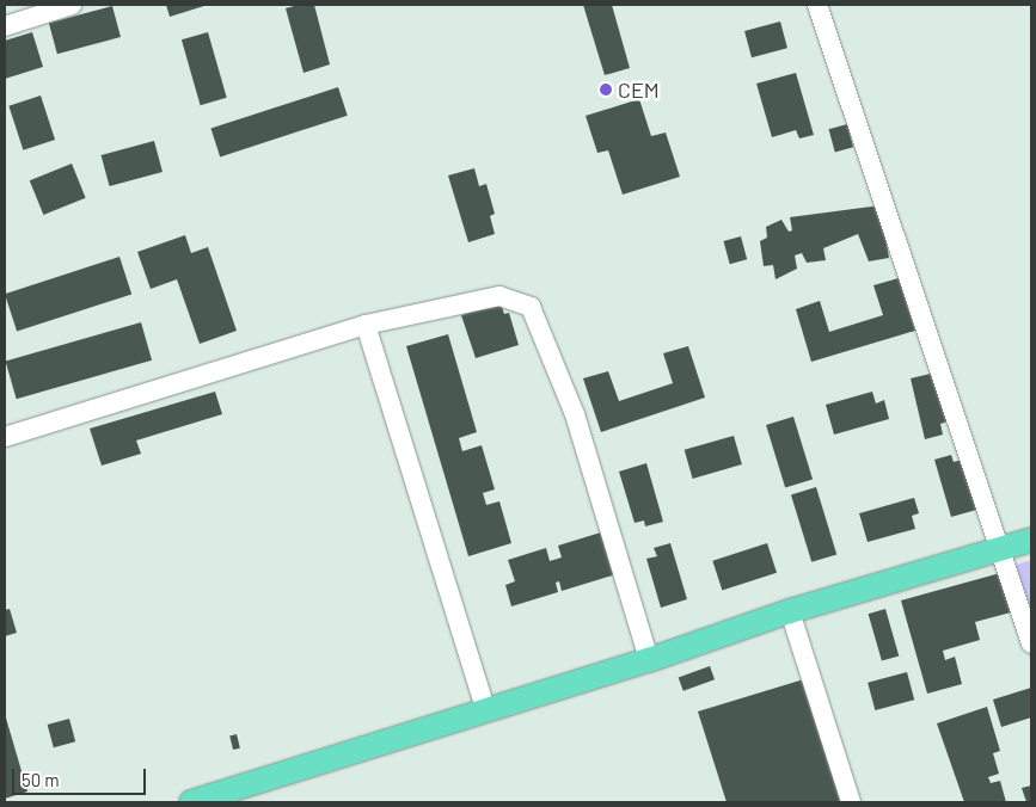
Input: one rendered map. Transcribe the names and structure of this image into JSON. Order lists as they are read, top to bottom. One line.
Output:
{"places":["CEM"],"scale_bar":"50 m"}
